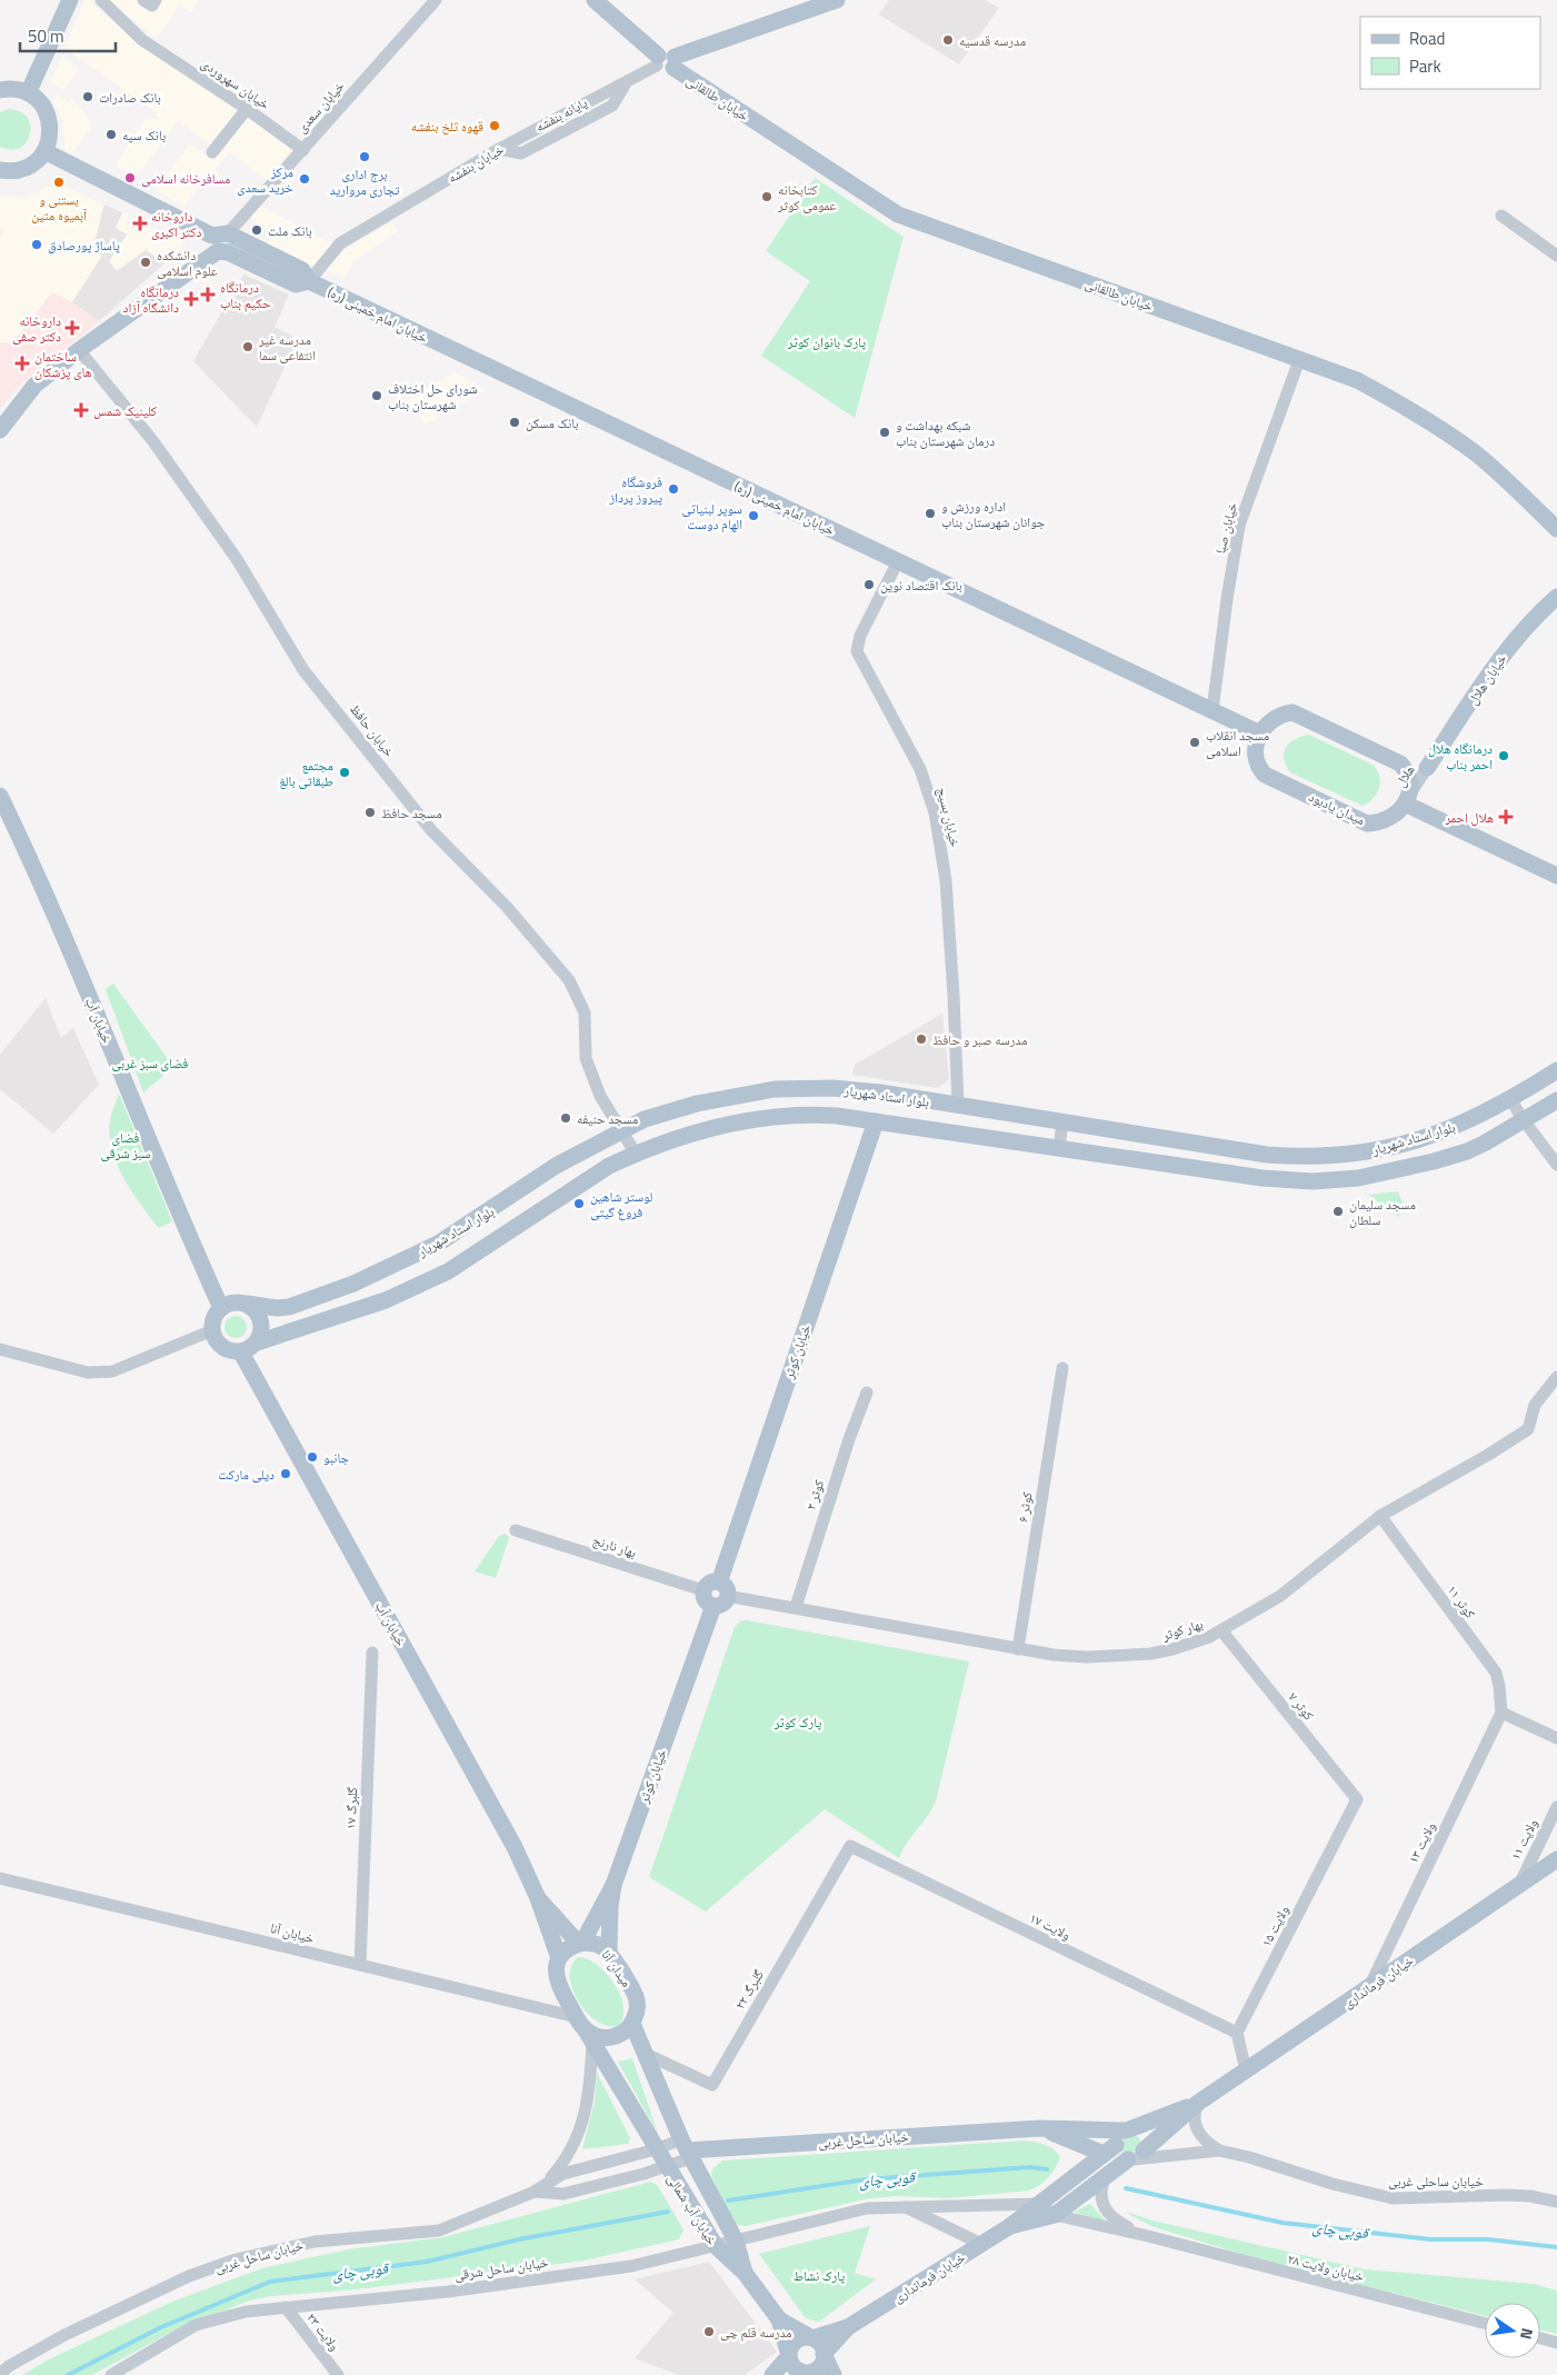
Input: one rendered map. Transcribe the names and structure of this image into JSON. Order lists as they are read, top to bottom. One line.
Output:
{"streets":{"main road":["خیابان طالقانی","خیابان امام خمینی (ره)","خیابان هلال","میدان یادبود","خیابان آب","بلوار استاد شهریار","خیابان کوثر","میدان آنا","خیابان فرمانداری","خیابان ساحل غربی","خیابان آب شمالی"],"street":["خیابان سهروردی","خیابان سعدی","پایانه بنفشه","خیابان بنفشه","خیابان صبا","خیابان حافظ","هلال","خیابان بسیج","کوثر ۲","کوثر ۶","بهار نارنج","کوثر ۱۱","بهار کوثر","کوثر ۷","گلبرگ ۱۷","ولایت ۱۱","ولایت ۱۳","ولایت ۱۷","ولایت ۱۵","خیابان آنا","گلبرگ ۲۲","خیابان ساحلی غربی","خیابان ولایت ۲۸","خیابان ساحل شرقی","ولایت ۲۳"]},"crossings":[["خیابان سهروردی","خیابان سعدی"],["خیابان طالقانی","پایانه بنفشه"],["خیابان طالقانی","خیابان صبا"],["خیابان سعدی","خیابان امام خمینی (ره)"],["پایانه بنفشه","خیابان بنفشه"],["خیابان بنفشه","خیابان امام خمینی (ره)"],["خیابان امام خمینی (ره)","خیابان صبا"],["خیابان امام خمینی (ره)","میدان یادبود"],["خیابان امام خمینی (ره)","خیابان بسیج"],["خیابان هلال","هلال"],["خیابان حافظ","بلوار استاد شهریار"],["هلال","میدان یادبود"],["خیابان بسیج","بلوار استاد شهریار"],["خیابان آب","بلوار استاد شهریار"],["خیابان آب","خیابان کوثر"],["خیابان آب","خیابان آنا"],["خیابان آب","میدان آنا"],["خیابان آب","خیابان آب شمالی"],["بلوار استاد شهریار","خیابان کوثر"],["خیابان کوثر","بهار کوثر"],["خیابان کوثر","خیابان آنا"],["خیابان کوثر","میدان آنا"],["خیابان کوثر","خیابان آب شمالی"],["کوثر ۲","بهار کوثر"],["کوثر ۶","بهار کوثر"],["کوثر ۱۱","بهار کوثر"],["کوثر ۱۱","ولایت ۱۳"],["بهار کوثر","کوثر ۷"],["کوثر ۷","ولایت ۱۵"],["گلبرگ ۱۷","خیابان آنا"],["ولایت ۱۱","خیابان فرمانداری"],["ولایت ۱۳","خیابان فرمانداری"],["ولایت ۱۷","ولایت ۱۵"],["ولایت ۱۷","گلبرگ ۲۲"],["خیابان آنا","میدان آنا"],["خیابان آنا","خیابان آب شمالی"],["میدان آنا","خیابان آب شمالی"],["خیابان فرمانداری","خیابان ساحل غربی"],["خیابان فرمانداری","خیابان ساحلی غربی"],["خیابان فرمانداری","خیابان آب شمالی"],["خیابان فرمانداری","خیابان ولایت ۲۸"],["خیابان فرمانداری","خیابان ساحل شرقی"],["گلبرگ ۲۲","خیابان آب شمالی"],["خیابان ساحل غربی","خیابان آب شمالی"],["خیابان آب شمالی","خیابان ساحل شرقی"],["خیابان ساحل شرقی","ولایت ۲۳"]],"water":["قوبی چای"],"parks":["پارک بانوان کوثر","فضای سبز غربی","فضای سبز شرقی","پارک کوثر","پارک نشاط"],"places":{"other":["مدرسه قدسیه","بانک صادرات","قهوه تلخ بنفشه","بانک سپه","برج اداری تجاری مروارید","مسافرخانه اسلامی","مرکز خرید سعدی","بستنی و آبمیوه متین","کتابخانه عمومی کوثر","بانک ملت","پاساژ پورصادق","دانشکده علوم اسلامی","مدرسه غیر انتفاعی سما","شورای حل اختلاف شهرستان بناب","بانک مسکن","شبکه بهداشت و درمان شهرستان بناب","فروشگاه پیروز پرداز","اداره ورزش و جوانان شهرستان بناب","سوپر لبنیاتی الهام دوست","بانک اقتصاد نوین","مسجد انقلاب اسلامی","درمانگاه هلال احمر بناب","مجتمع طبقاتی بالغ","مسجد حافظ","مدرسه صبر و حافظ","مسجد حنیفه","لوستر شاهین فروغ گیتی","مسجد سلیمان سلطان","جانبو","دیلی مارکت","مدرسه قلم چی"],"health":["داروخانه دکتر اکبری","درمانگاه حکیم بناب","درمانگاه دانشگاه آزاد","داروخانه دکتر صفی","ساختمان های پزشکان","کلینیک شمس","هلال احمر"]},"legend":["Road","Park"],"scale_bar":"50 m","north":"right"}
